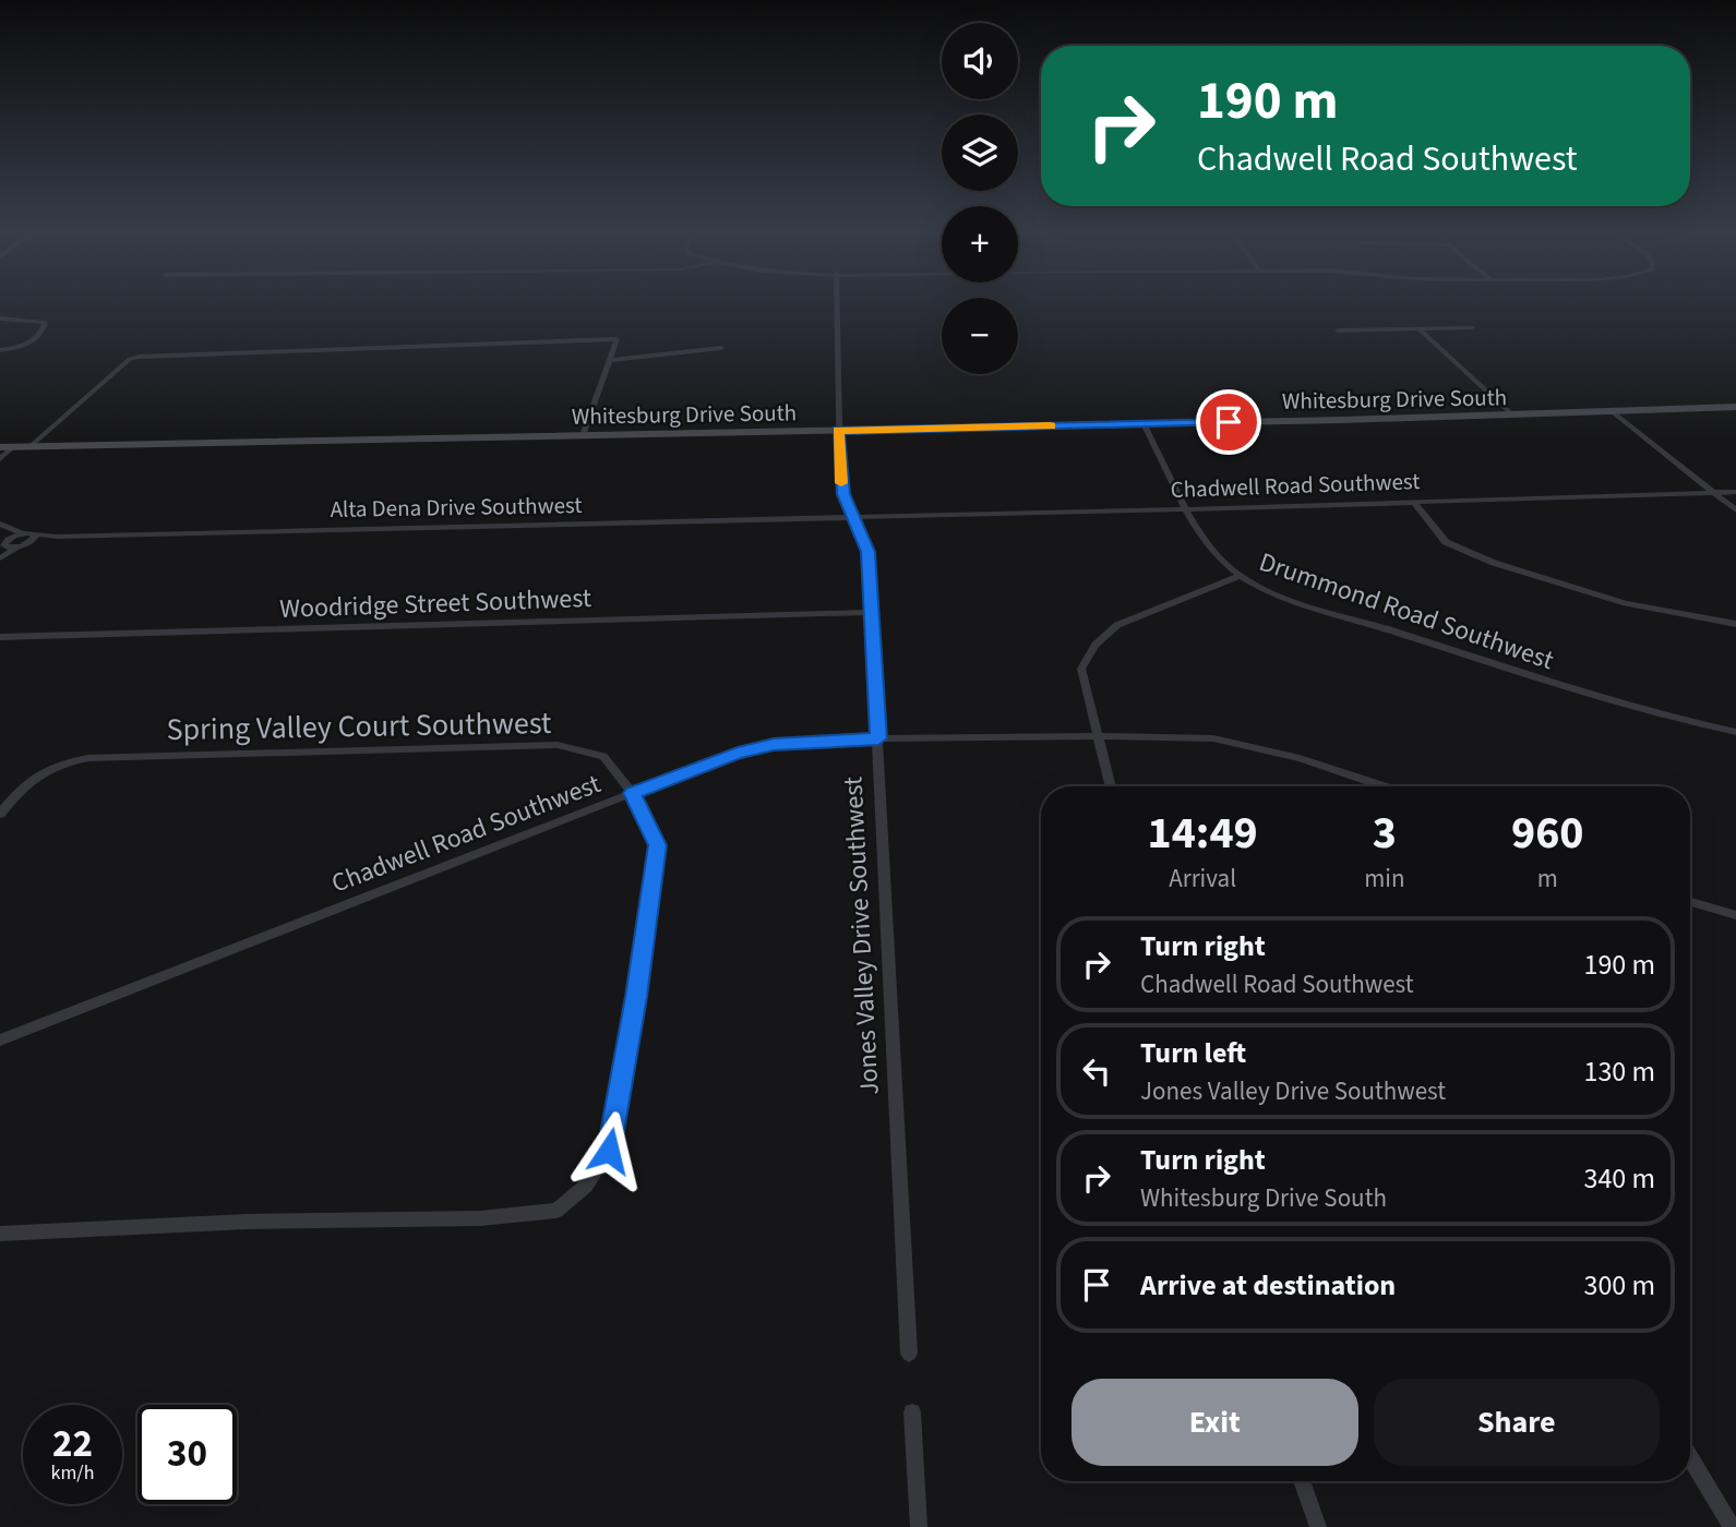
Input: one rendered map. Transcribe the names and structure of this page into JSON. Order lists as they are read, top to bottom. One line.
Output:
{"streets":{"main road":["Whitesburg Drive South"],"street":["Chadwell Road Southwest","Alta Dena Drive Southwest","Woodridge Street Southwest","Drummond Road Southwest","Spring Valley Court Southwest","Jones Valley Drive Southwest"]},"crossings":[["Whitesburg Drive South","Drummond Road Southwest"],["Whitesburg Drive South","Jones Valley Drive Southwest"],["Chadwell Road Southwest","Alta Dena Drive Southwest"],["Chadwell Road Southwest","Drummond Road Southwest"],["Chadwell Road Southwest","Spring Valley Court Southwest"],["Chadwell Road Southwest","Jones Valley Drive Southwest"],["Alta Dena Drive Southwest","Jones Valley Drive Southwest"],["Woodridge Street Southwest","Jones Valley Drive Southwest"]],"page":{"map_buttons":["+","−"],"turn":["190 m","Chadwell Road Southwest"],"eta":["14:49","Arrival","3","min","960","m"],"list":[{"name":"Turn right","note":"Chadwell Road Southwest","value":"190 m"},{"name":"Turn left","note":"Jones Valley Drive Southwest","value":"130 m"},{"name":"Turn right","note":"Whitesburg Drive South","value":"340 m"},{"name":"Arrive at destination","value":"300 m"}],"buttons":["Exit","Share"],"speed":"22 km/h","limit":"30"}}
